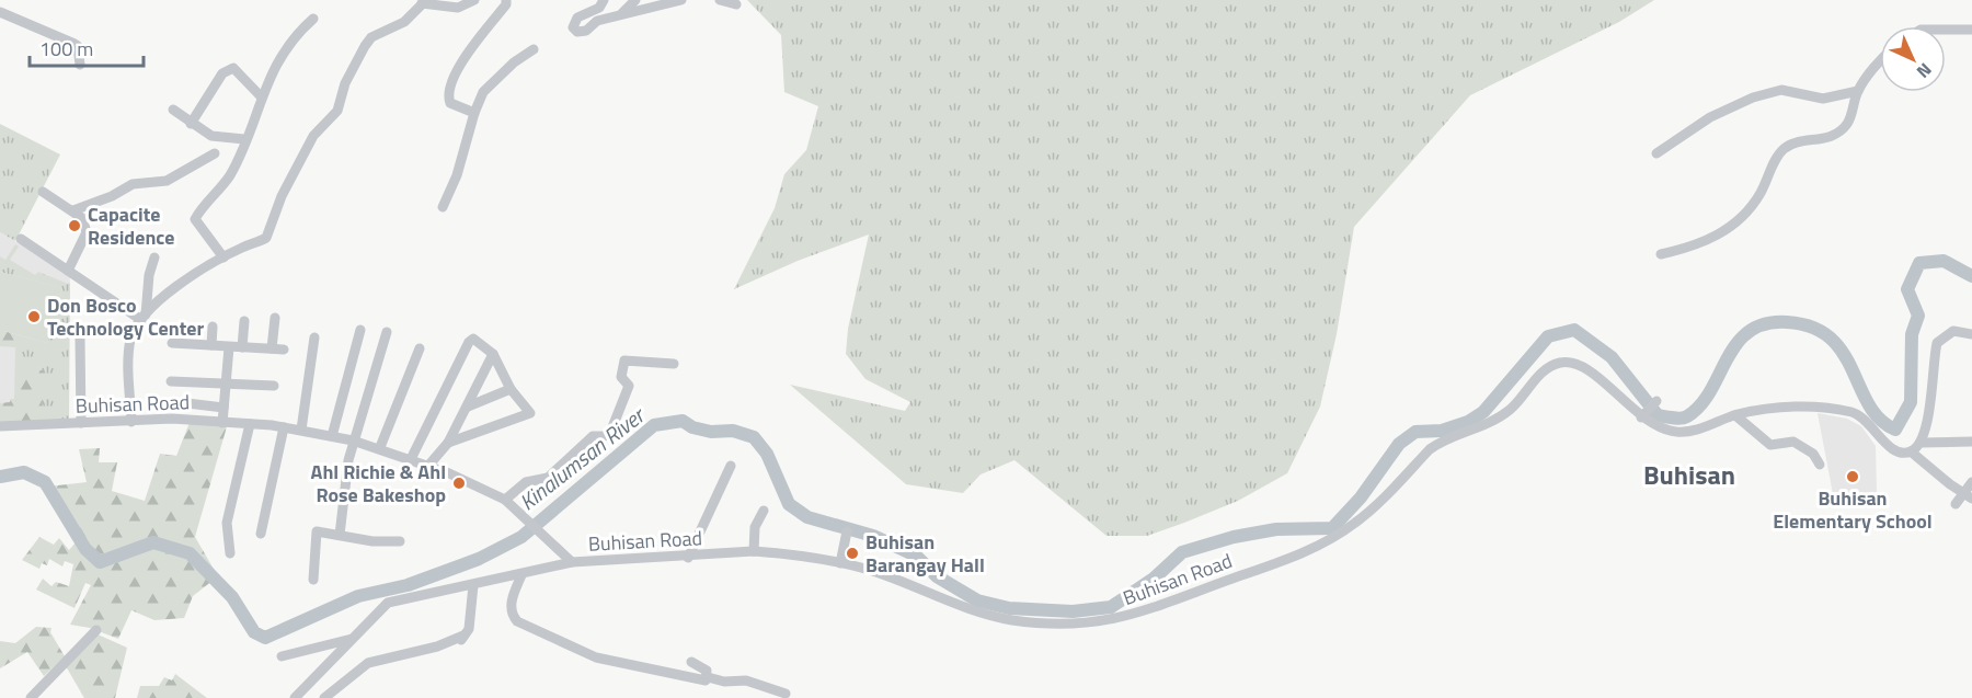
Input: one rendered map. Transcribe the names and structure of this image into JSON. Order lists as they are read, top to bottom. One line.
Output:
{"streets":{"street":["Buhisan Road"]},"districts":["Buhisan"],"water":["Kinalumsan River"],"places":["Capacite Residence","Don Bosco Technology Center","Buhisan Elementary School","Ahl Richie & Ahl Rose Bakeshop","Buhisan Barangay Hall"],"scale_bar":"100 m","north":"bottom right"}
